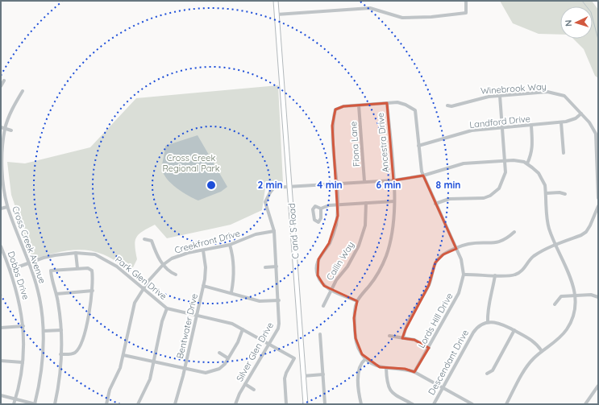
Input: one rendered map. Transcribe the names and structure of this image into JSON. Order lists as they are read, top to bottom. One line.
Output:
{"streets":{"main road":["C and S Road"],"street":["Winebrook Way","Landford Drive","Ancestra Drive","Fiona Lane","Creekfront Drive","Cross Creek Avenue","Cailin Way","Dobbs Drive","Park Glen Drive","Lords Hill Drive","Bentwater Drive","Silver Glen Drive","Descendant Drive"]},"crossings":[["Winebrook Way","Landford Drive"],["C and S Road","Silver Glen Drive"],["Creekfront Drive","Park Glen Drive"],["Creekfront Drive","Bentwater Drive"],["Creekfront Drive","Silver Glen Drive"],["Cross Creek Avenue","Park Glen Drive"],["Dobbs Drive","Park Glen Drive"],["Park Glen Drive","Bentwater Drive"],["Park Glen Drive","Silver Glen Drive"]],"parks":["Cross Creek Regional Park"],"north":"left","rings":["2 min","4 min","6 min","8 min"]}
